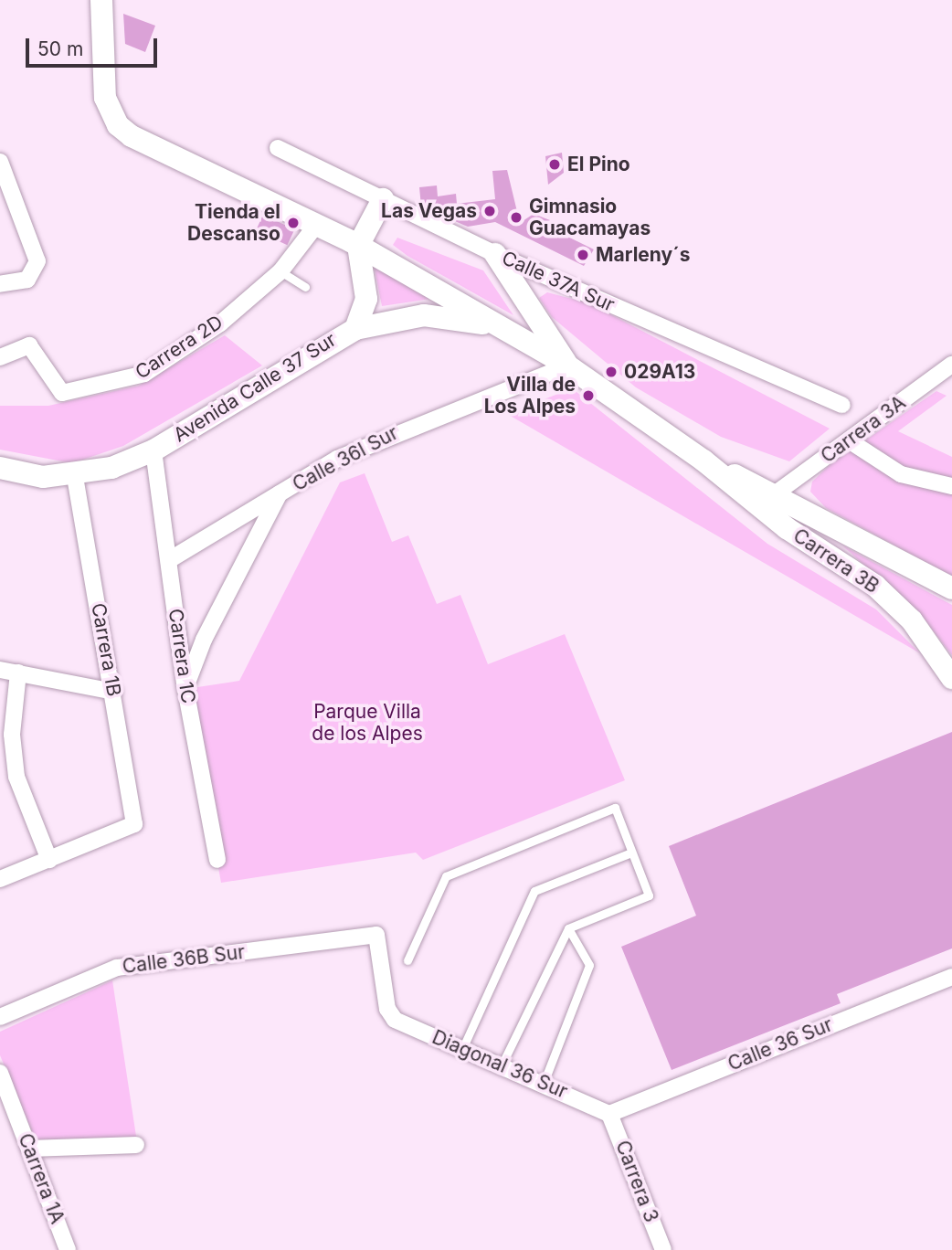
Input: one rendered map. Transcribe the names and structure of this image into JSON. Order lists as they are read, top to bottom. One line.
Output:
{"streets":{"main road":["Avenida Calle 37 Sur","Carrera 3B"],"street":["Calle 37A Sur","Carrera 2D","Carrera 3A","Calle 36I Sur","Carrera 1B","Carrera 1C","Calle 36B Sur","Calle 36 Sur","Diagonal 36 Sur","Carrera 1A","Carrera 3"]},"crossings":[["Avenida Calle 37 Sur","Calle 36I Sur"],["Avenida Calle 37 Sur","Carrera 3B"],["Avenida Calle 37 Sur","Carrera 1B"],["Avenida Calle 37 Sur","Carrera 1C"],["Calle 36I Sur","Carrera 1C"],["Calle 36B Sur","Diagonal 36 Sur"],["Calle 36 Sur","Diagonal 36 Sur"],["Calle 36 Sur","Carrera 3"],["Diagonal 36 Sur","Carrera 3"]],"parks":["Parque Villa de los Alpes"],"places":["El Pino","Las Vegas","Gimnasio Guacamayas","Tienda el Descanso","Marleny´s","029A13","Villa de Los Alpes"],"scale_bar":"50 m"}
